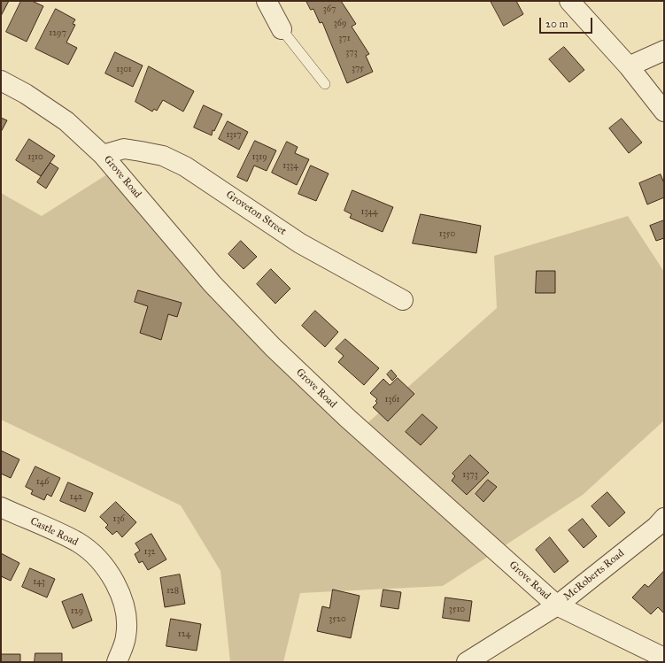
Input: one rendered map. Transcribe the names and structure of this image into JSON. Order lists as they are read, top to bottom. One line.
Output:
{"streets":{"street":["Grove Road","Groveton Street","Castle Road","McRoberts Road"]},"crossings":[["Grove Road","Groveton Street"],["Grove Road","McRoberts Road"]],"house_numbers":["367","369","1297","371","373","375","1301","1317","1310","1319","1334","1344","1350","1361","1373","146","142","136","132","143","128","3510","129","3520","124"],"scale_bar":"20 m"}
